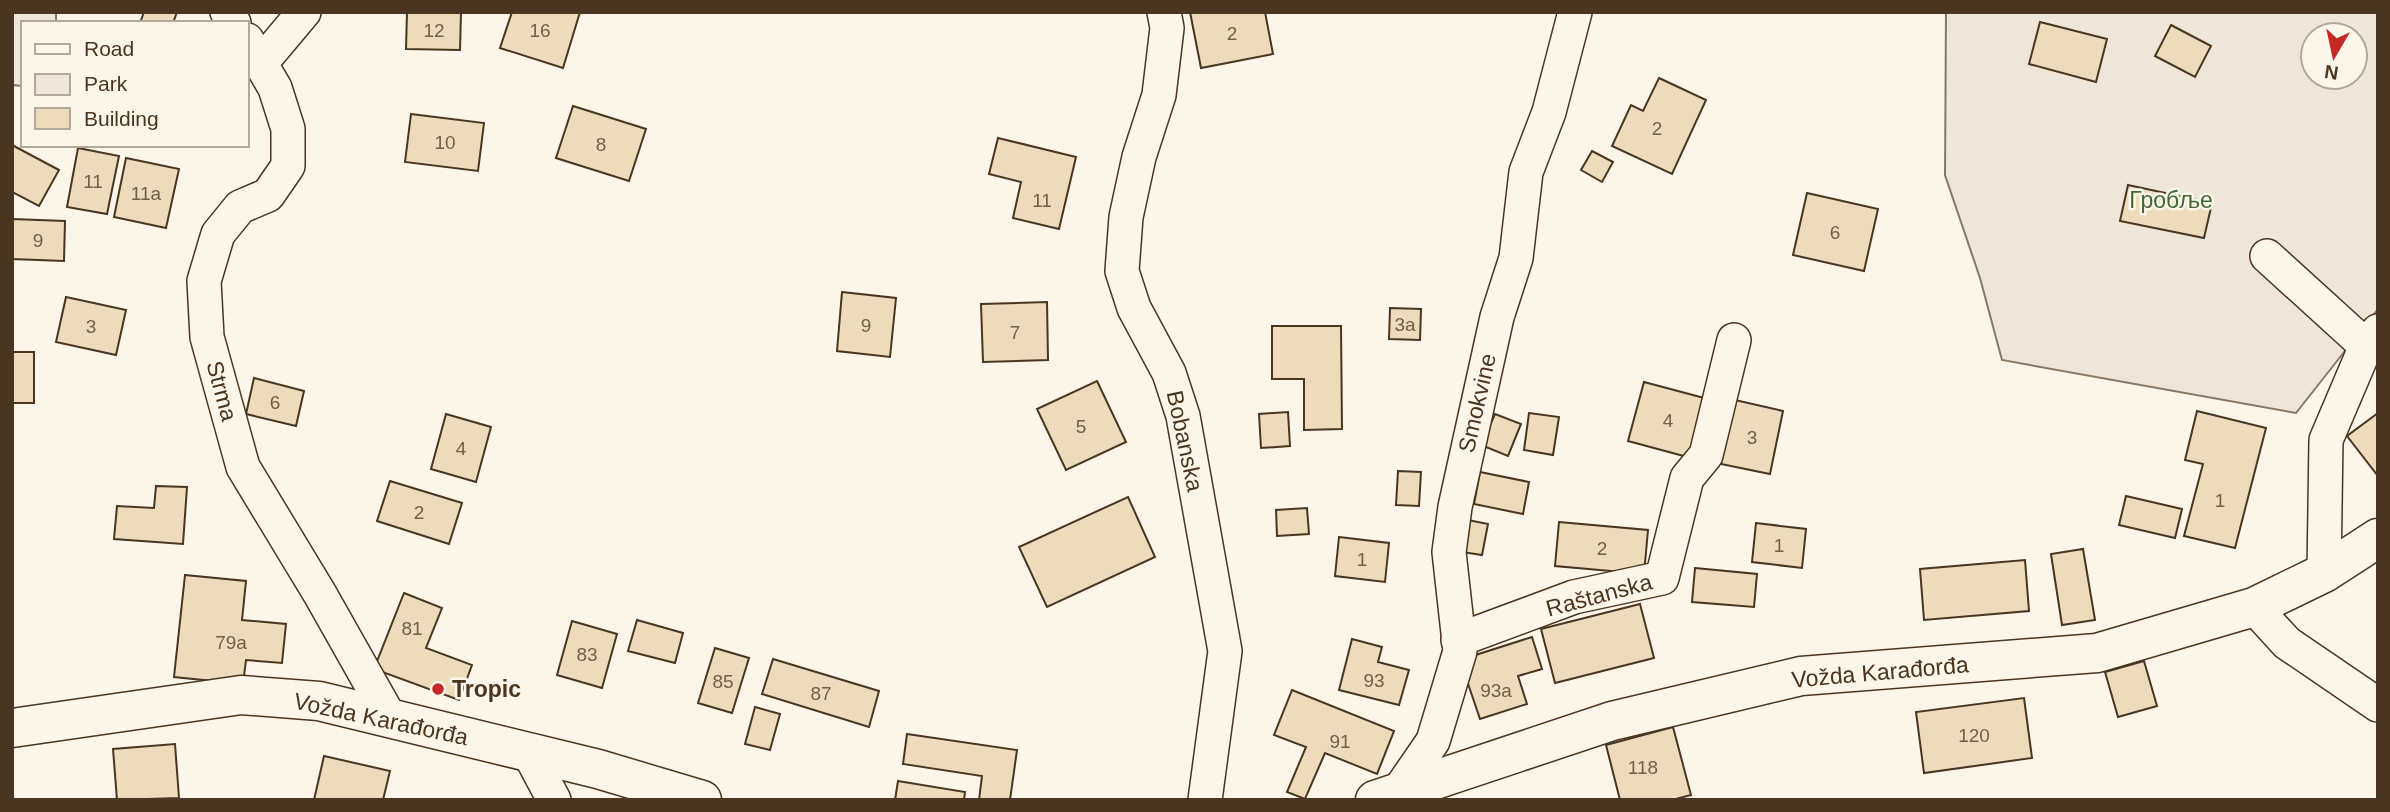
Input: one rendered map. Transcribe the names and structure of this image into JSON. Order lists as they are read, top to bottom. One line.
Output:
{"streets":{"street":["Strma","Smokvine","Bobanska","Raštanska","Vožda Karađorđa"]},"crossings":[["Strma","Vožda Karađorđa"],["Smokvine","Raštanska"],["Smokvine","Vožda Karađorđa"]],"parks":["Гробље"],"places":["Tropic"],"house_numbers":["12","16","2","2","10","8","11","11a","11","6","9","3a","9","3","7","6","4","5","3","4","1","2","1","2","1","81","79a","83","93","85","93a","87","120","91","118"],"legend":["Road","Park","Building"],"north":"bottom"}
